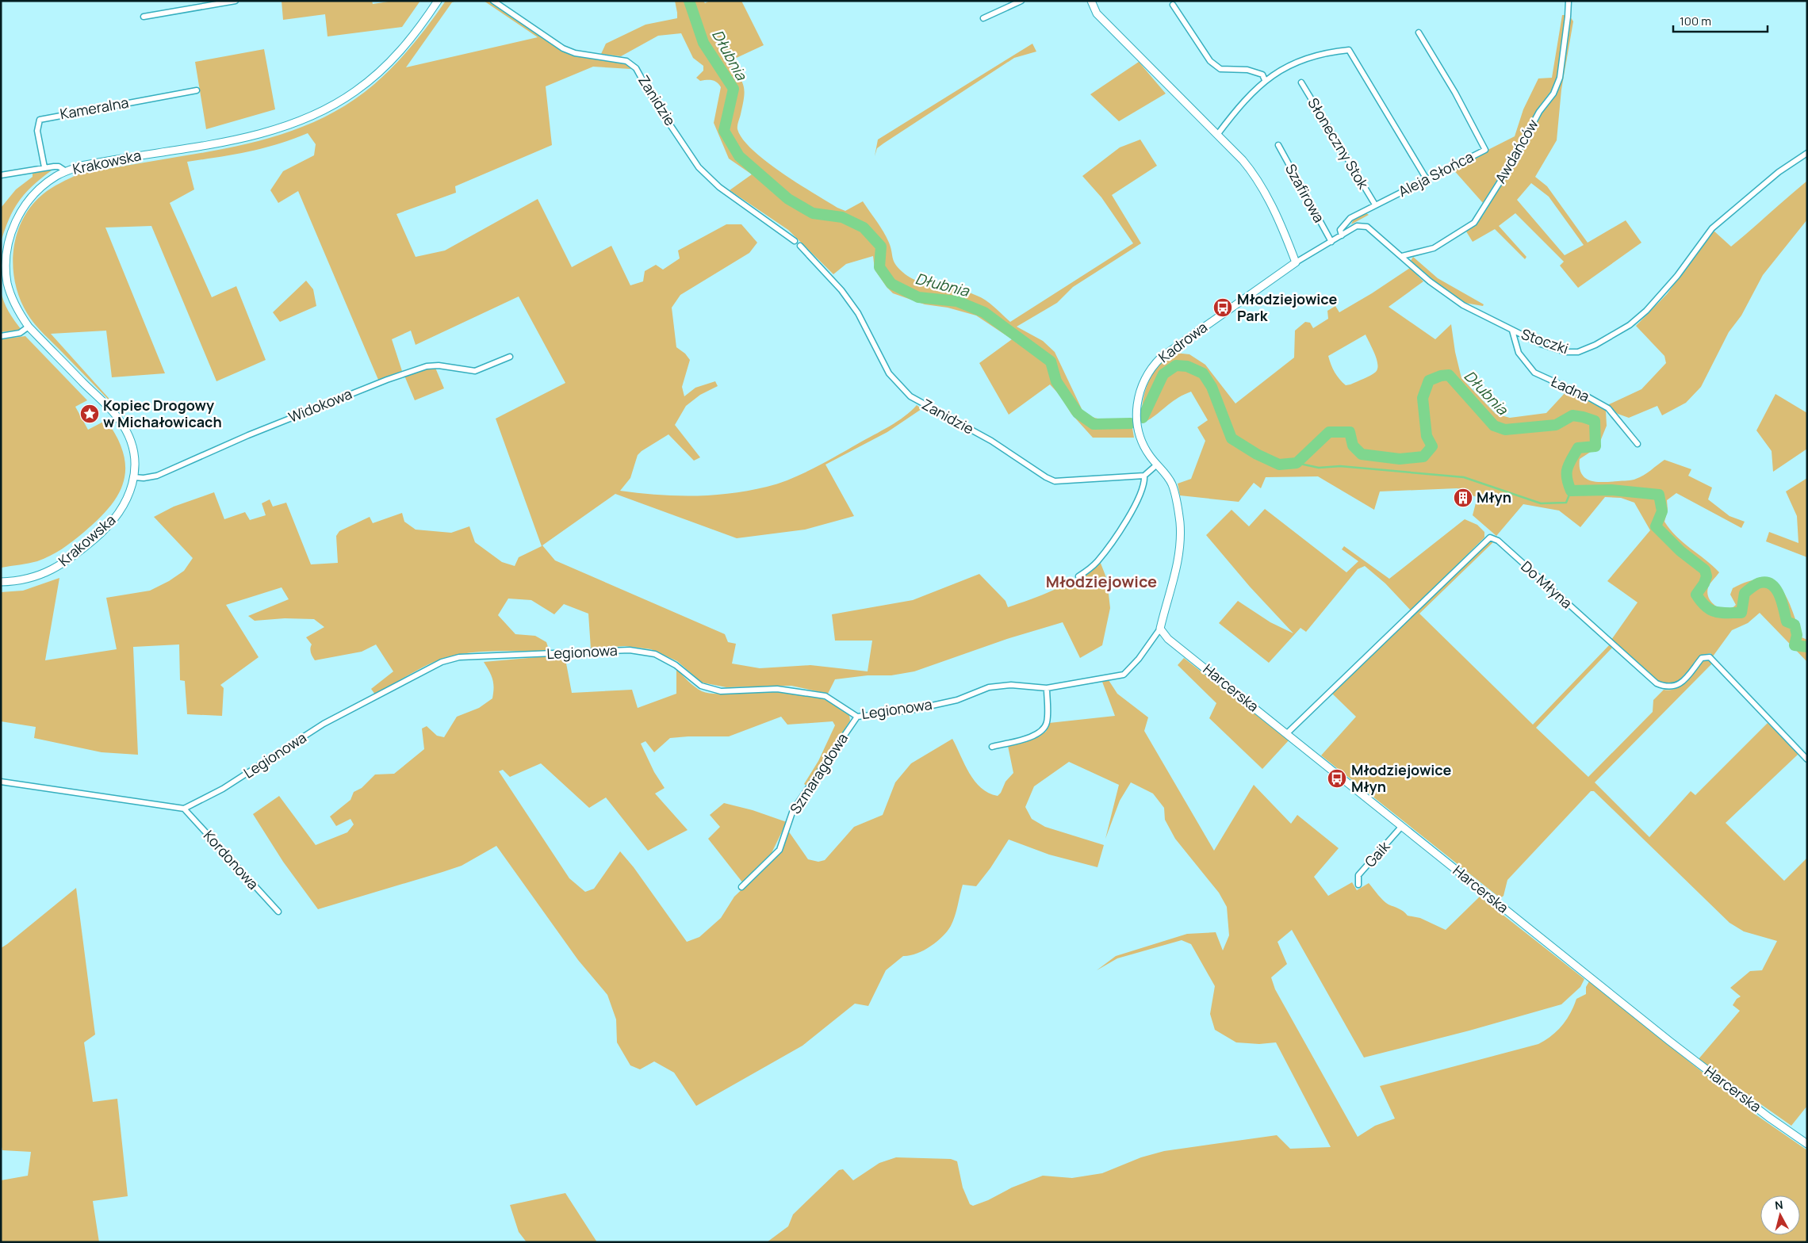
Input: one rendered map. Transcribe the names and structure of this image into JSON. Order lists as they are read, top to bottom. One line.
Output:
{"streets":{"street":["Zanidzie","Kameralna","Słoneczny Stok","Awdańców","Krakowska","Aleja Słońca","Szafirowa","Stoczki","Kadrowa","Ładna","Widokowa","Do Młyna","Legionowa","Harcerska","Szmaragdowa","Gaik","Kordonowa"]},"crossings":[["Słoneczny Stok","Aleja Słońca"],["Awdańców","Stoczki"],["Krakowska","Widokowa"],["Aleja Słońca","Stoczki"],["Szafirowa","Stoczki"],["Stoczki","Kadrowa"],["Stoczki","Ładna"],["Kadrowa","Legionowa"],["Kadrowa","Harcerska"],["Do Młyna","Harcerska"],["Legionowa","Harcerska"],["Legionowa","Szmaragdowa"],["Legionowa","Kordonowa"],["Harcerska","Gaik"]],"districts":["Młodziejowice"],"water":["Dłubnia"],"places":{"bus stop":["Młodziejowice Park","Młodziejowice Młyn"],"place":["Kopiec Drogowy w Michałowicach"],"building":["Młyn"]},"scale_bar":"100 m","north":"top"}
